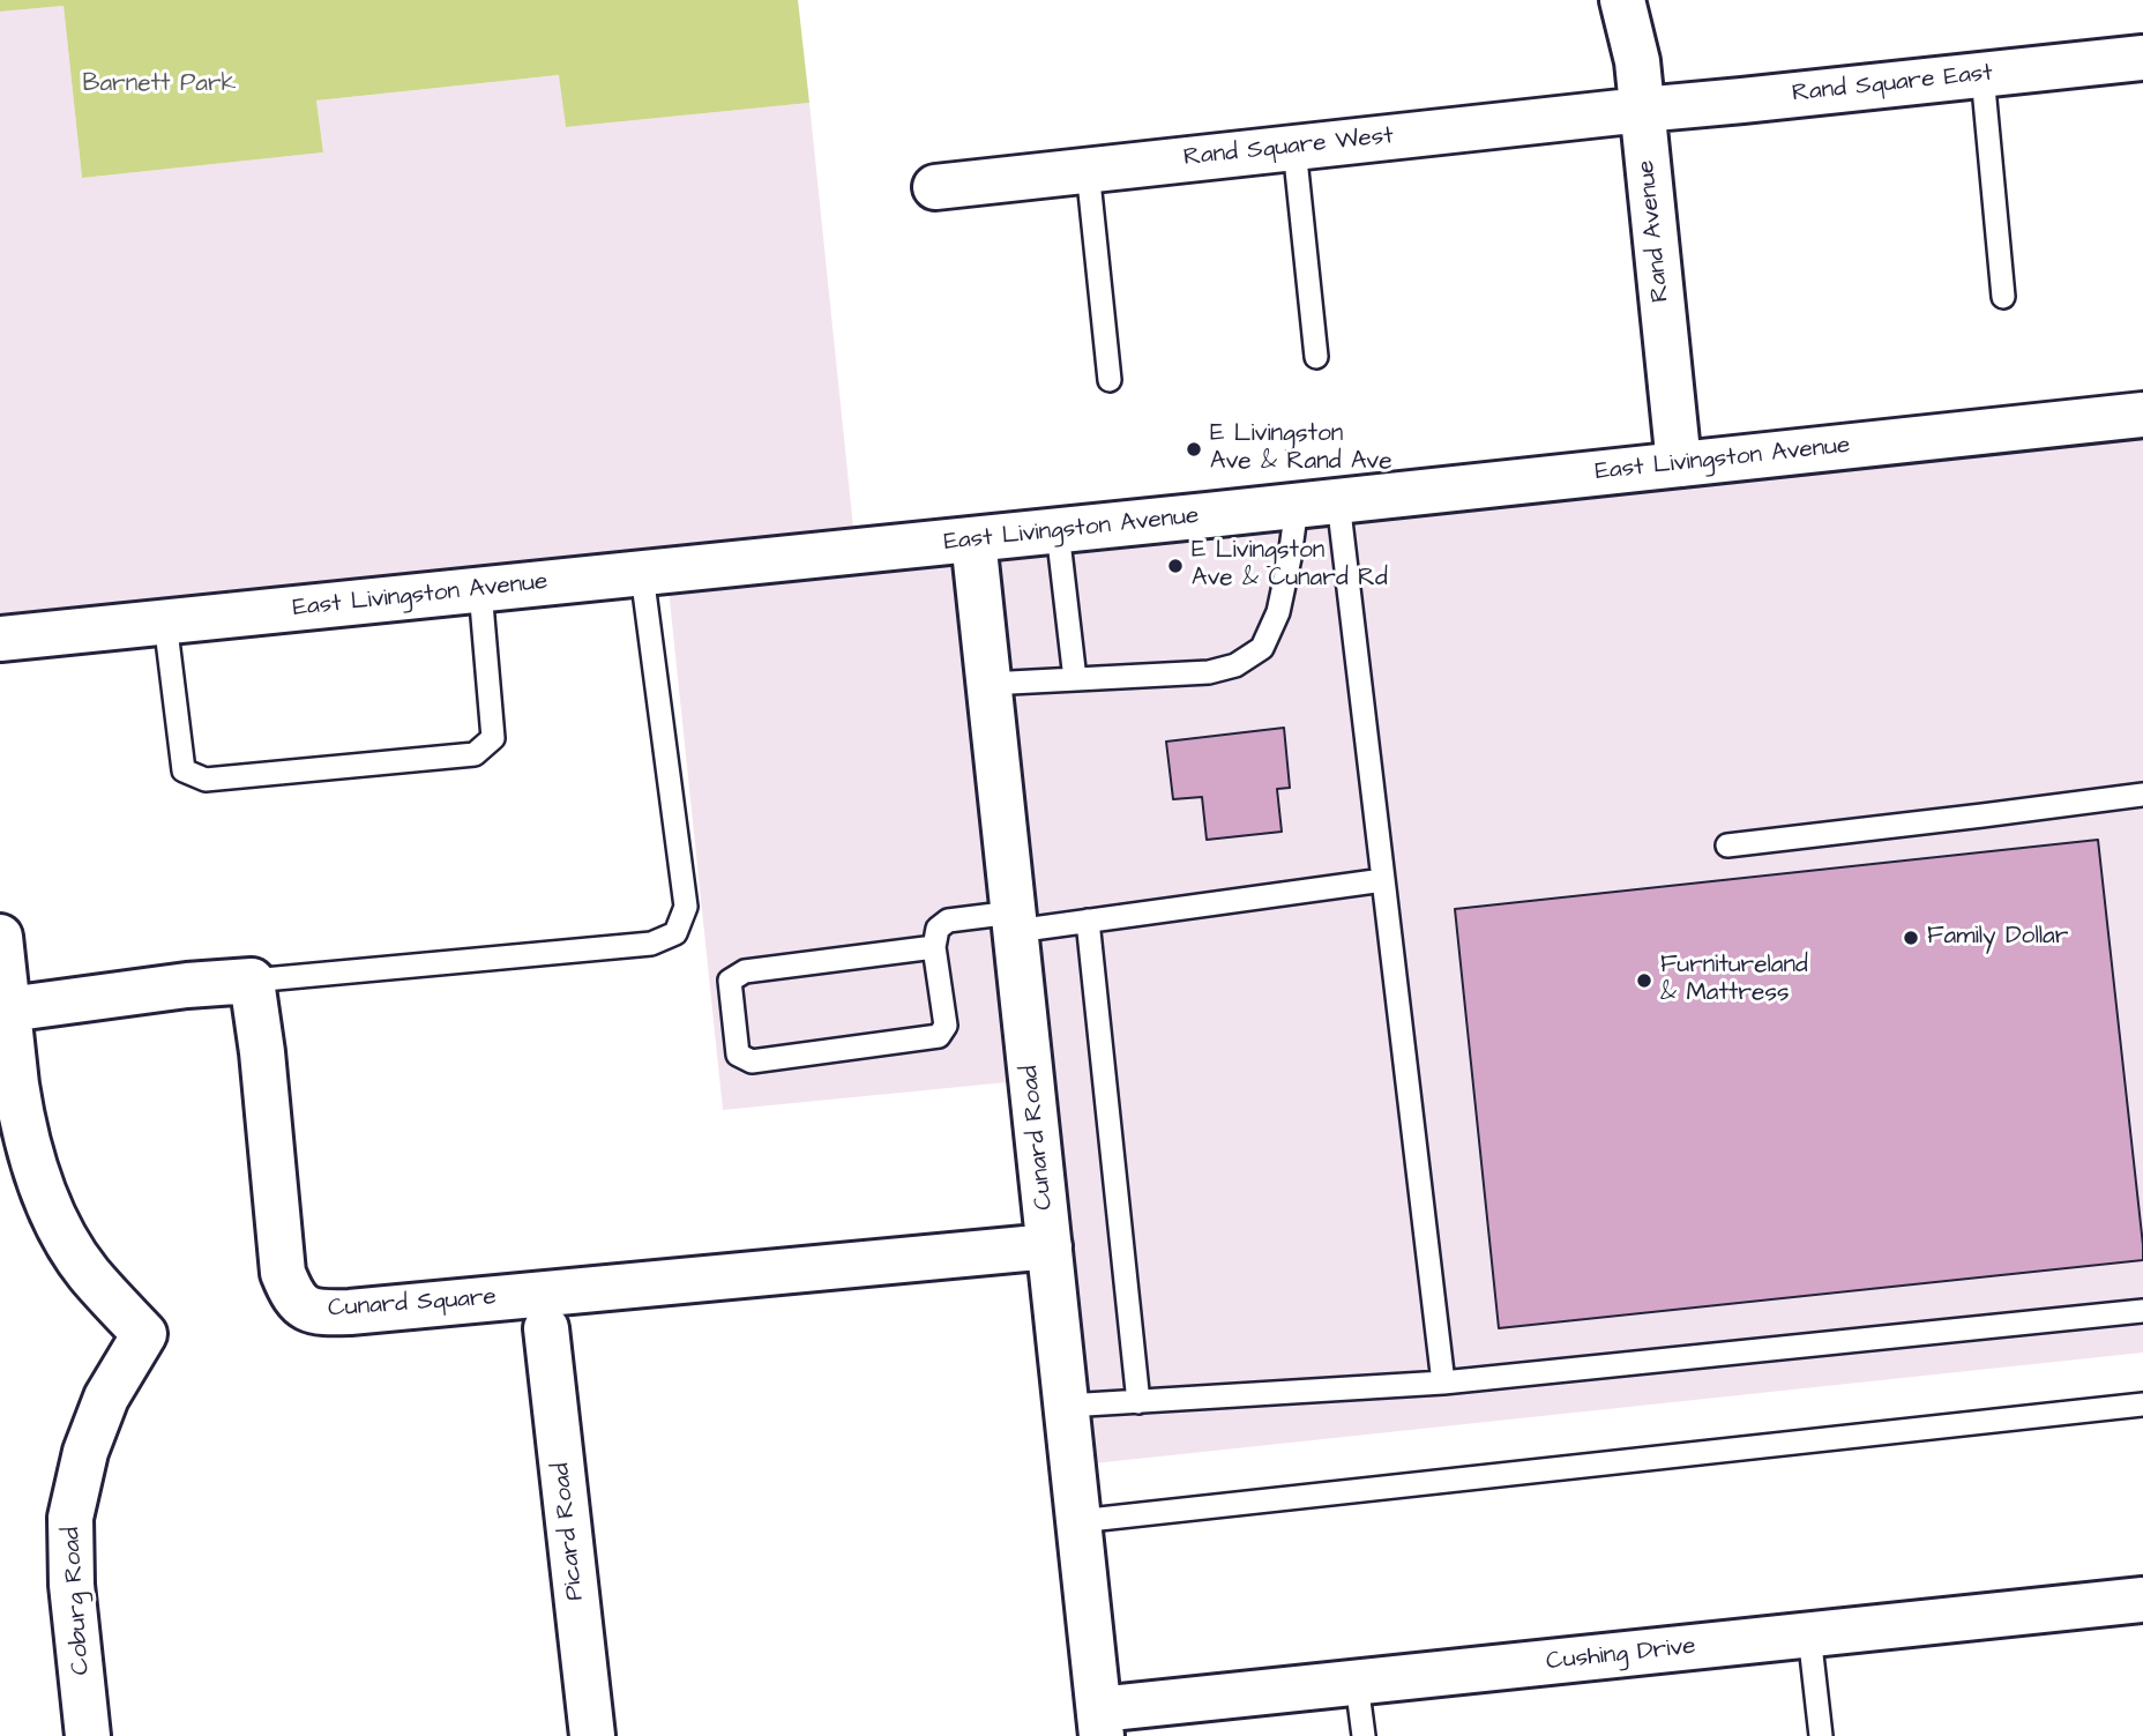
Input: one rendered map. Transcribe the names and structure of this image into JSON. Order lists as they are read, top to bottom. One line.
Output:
{"streets":{"street":["Rand Square East","Rand Square West","Rand Avenue","East Livingston Avenue","Cunard Road","Cunard Square","Picard Road","Coburg Road","Cushing Drive"]},"crossings":[["Rand Square East","Rand Square West"],["Rand Square East","Rand Avenue"],["Rand Square West","Rand Avenue"],["Rand Avenue","East Livingston Avenue"],["East Livingston Avenue","Cunard Road"],["Cunard Road","Cunard Square"],["Cunard Road","Cushing Drive"]],"parks":["Barnett Park"],"places":["E Livingston Ave & Rand Ave","E Livingston Ave & Cunard Rd","Family Dollar","Furnitureland & Mattress"]}
